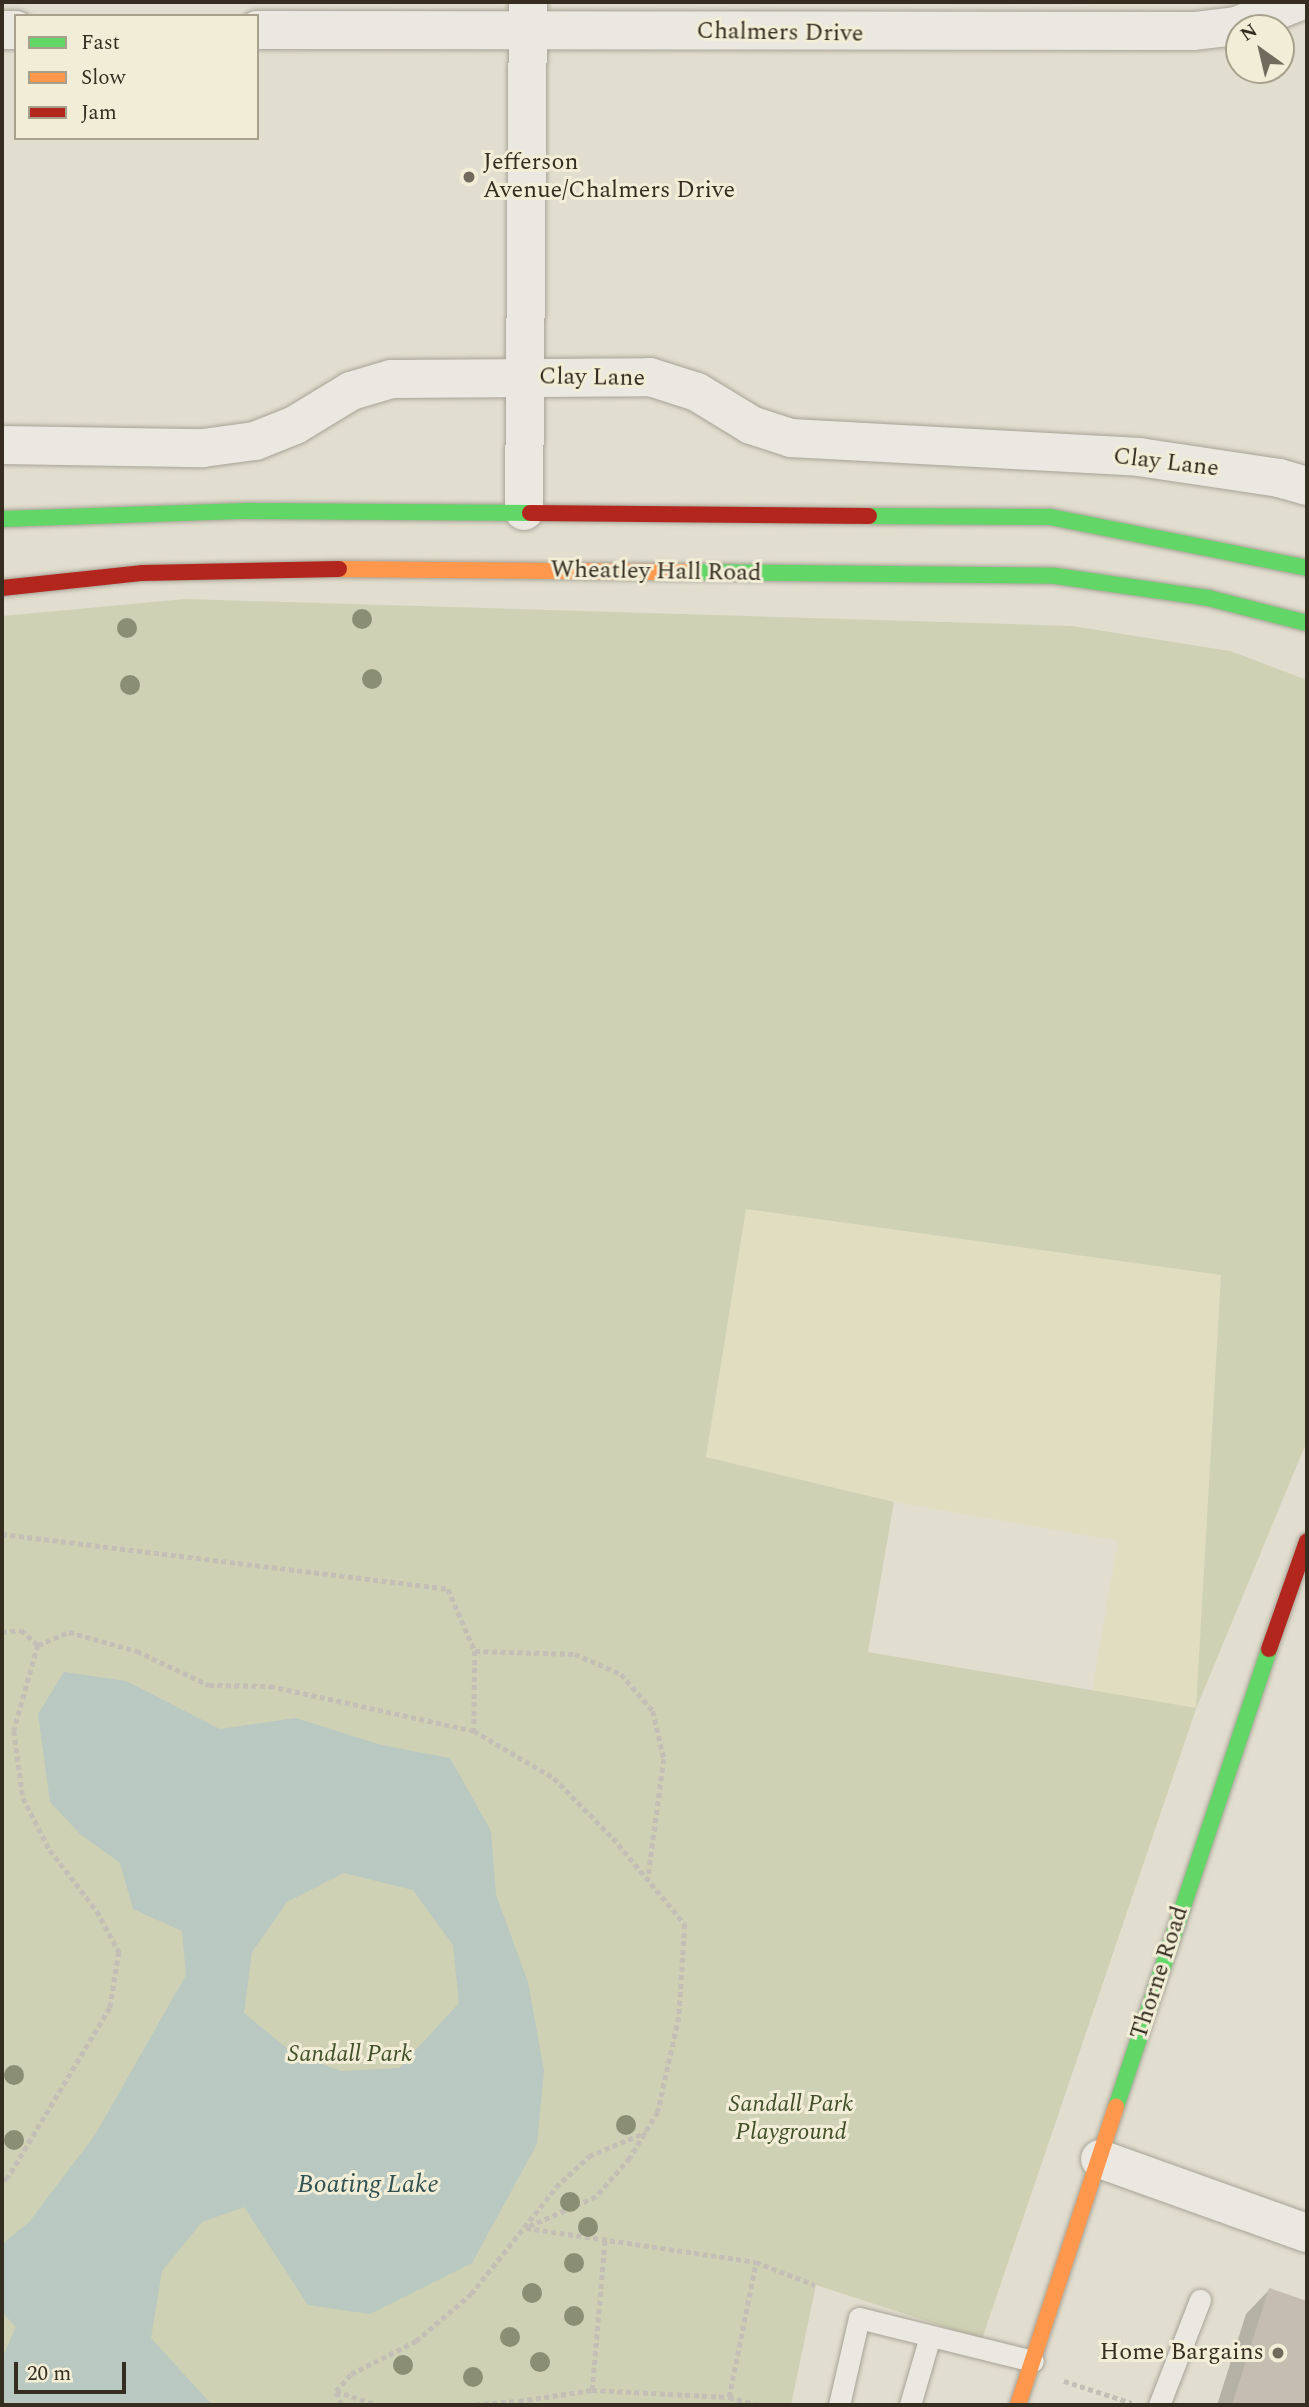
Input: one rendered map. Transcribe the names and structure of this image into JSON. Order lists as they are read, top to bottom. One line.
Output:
{"streets":{"highway":["Wheatley Hall Road","Thorne Road"],"street":["Chalmers Drive","Clay Lane"]},"water":["Boating Lake"],"parks":["Sandall Park","Sandall Park Playground"],"places":["Jefferson Avenue/Chalmers Drive","Home Bargains"],"legend":["Fast","Slow","Jam"],"scale_bar":"20 m","north":"top left"}
